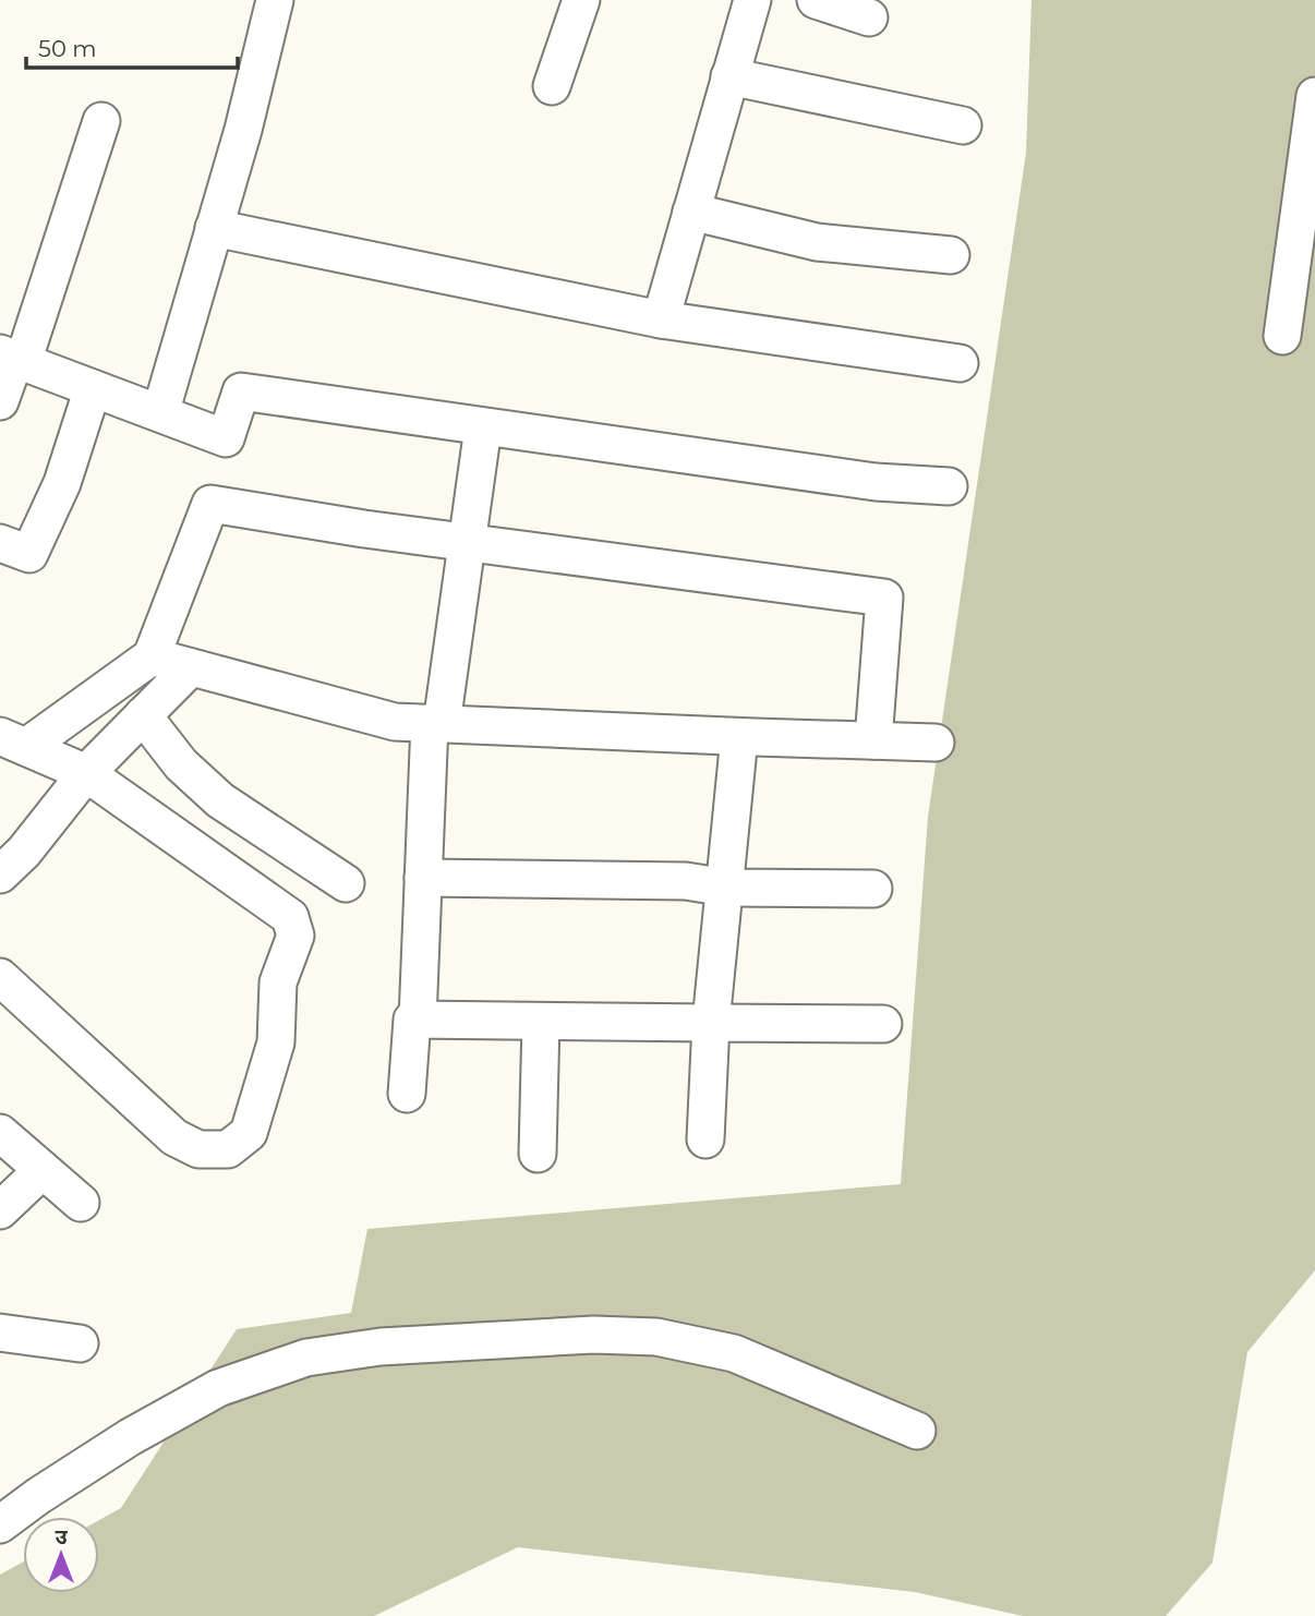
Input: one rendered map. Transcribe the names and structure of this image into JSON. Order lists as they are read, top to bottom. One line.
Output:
{"scale_bar":"50 m","north":"top"}
